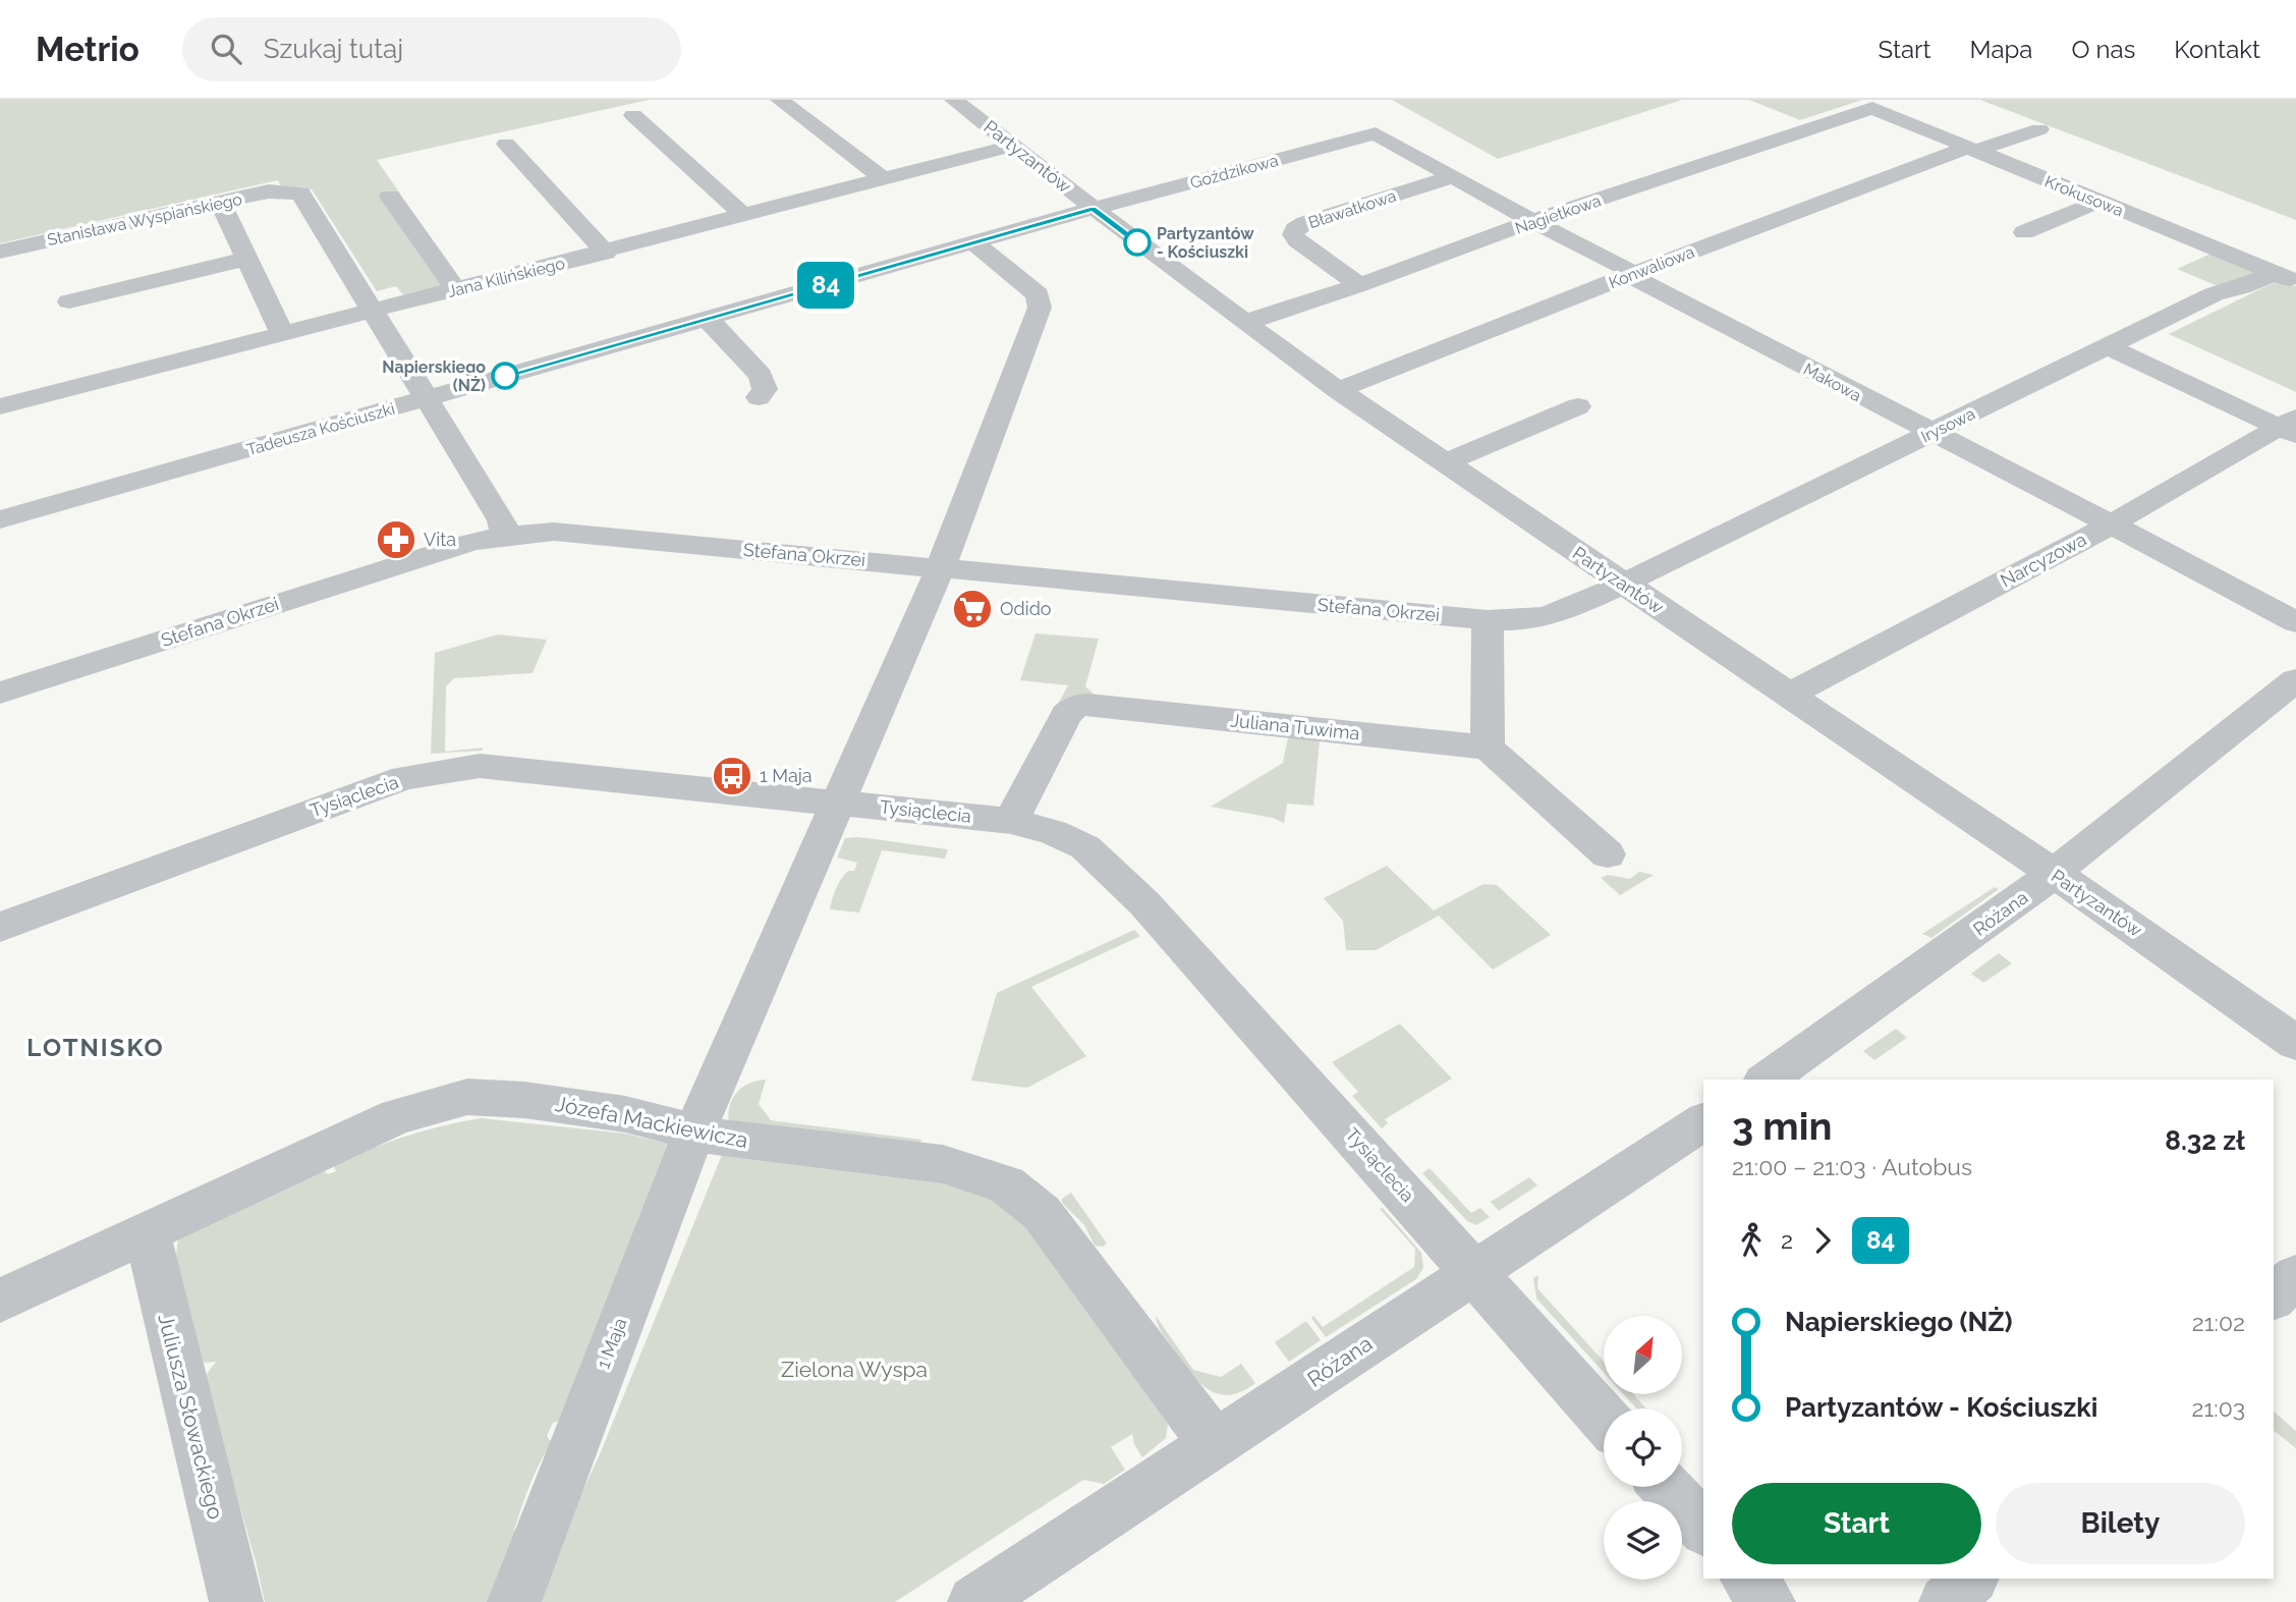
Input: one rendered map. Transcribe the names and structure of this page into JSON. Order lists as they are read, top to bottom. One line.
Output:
{"streets":{"street":["Partyzantów","Goździkowa","Krokusowa","Bławatkowa","Nagietkowa","Stanisława Wyspiańskiego","Konwaliowa","Jana Kilińskiego","Makowa","Irysowa","Tadeusza Kościuszki","Stefana Okrzei","Narcyzowa","Juliana Tuwima","Tysiąclecia","Różana","Józefa Mackiewicza","1 Maja","Juliusza Słowackiego"]},"crossings":[["Partyzantów","Goździkowa"],["Partyzantów","Nagietkowa"],["Partyzantów","Konwaliowa"],["Partyzantów","Jana Kilińskiego"],["Partyzantów","Irysowa"],["Partyzantów","Tadeusza Kościuszki"],["Partyzantów","Stefana Okrzei"],["Partyzantów","Narcyzowa"],["Partyzantów","Różana"],["Goździkowa","Makowa"],["Goździkowa","Tadeusza Kościuszki"],["Krokusowa","Nagietkowa"],["Krokusowa","Konwaliowa"],["Krokusowa","Irysowa"],["Bławatkowa","Nagietkowa"],["Bławatkowa","Makowa"],["Nagietkowa","Makowa"],["Stanisława Wyspiańskiego","Jana Kilińskiego"],["Konwaliowa","Makowa"],["Makowa","Irysowa"],["Makowa","Narcyzowa"],["Irysowa","Stefana Okrzei"],["Tadeusza Kościuszki","1 Maja"],["Stefana Okrzei","1 Maja"],["Juliana Tuwima","Tysiąclecia"],["Tysiąclecia","Różana"],["Tysiąclecia","1 Maja"],["Różana","Józefa Mackiewicza"],["Józefa Mackiewicza","1 Maja"],["Józefa Mackiewicza","Juliusza Słowackiego"]],"districts":["LOTNISKO"],"parks":["Zielona Wyspa"],"places":{"other":["Partyzantów - Kościuszki","Napierskiego (NŻ)"],"pharmacy":["Vita"],"supermarket":["Odido"],"bus stop":["1 Maja"]},"lines":["bus line 84"],"north":"top right","page":{"header":"Metrio","search":"Szukaj tutaj","nav":["Start","Mapa","O nas","Kontakt"],"on_map":"84","heading":["3 min","21:00 – 21:03 · Autobus","8.32 zł"],"legs":["2","84"],"list":[{"name":"Napierskiego (NŻ)","value":"21:02"},{"name":"Partyzantów - Kościuszki","value":"21:03"}],"buttons":["Start","Bilety"]}}
